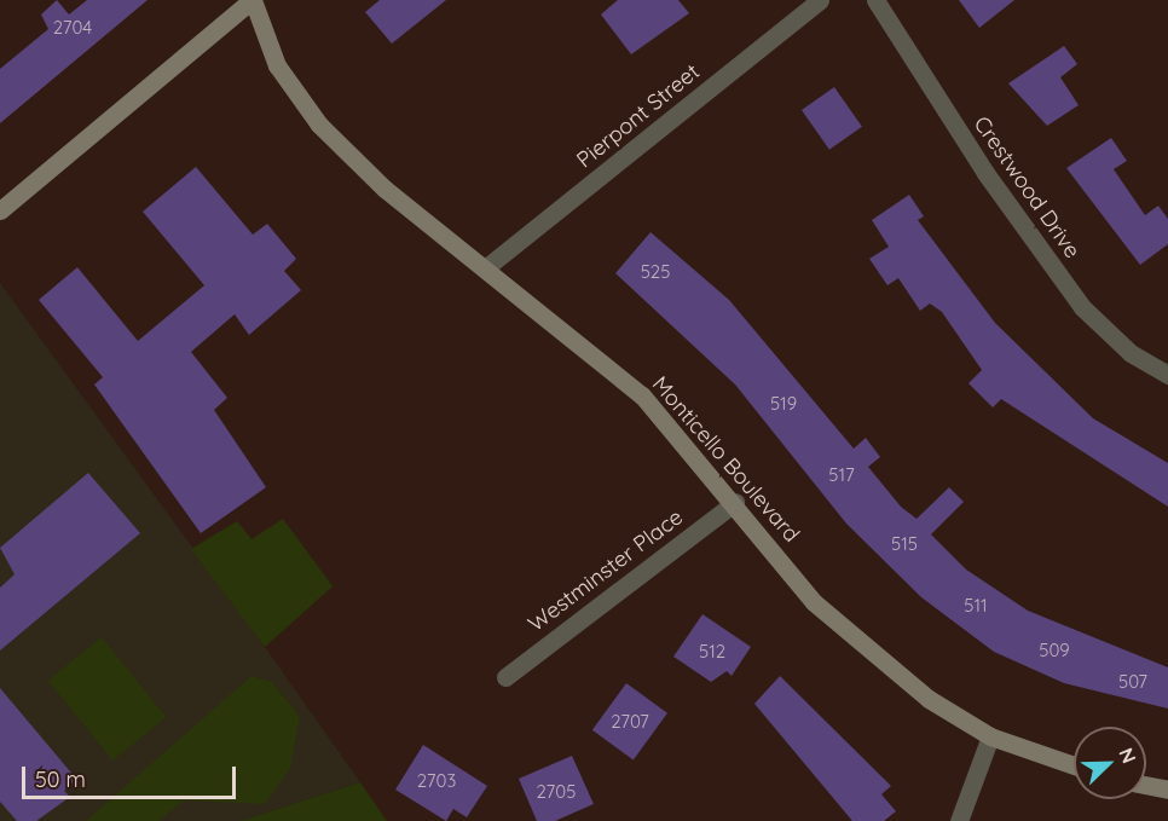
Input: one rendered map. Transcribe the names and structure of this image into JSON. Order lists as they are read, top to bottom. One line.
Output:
{"streets":{"street":["Pierpont Street","Crestwood Drive","Monticello Boulevard","Westminster Place"]},"crossings":[["Pierpont Street","Monticello Boulevard"],["Monticello Boulevard","Westminster Place"]],"house_numbers":["2704","525","519","517","515","511","509","512","507","2707","2703","2705"],"scale_bar":"50 m","north":"top right"}
